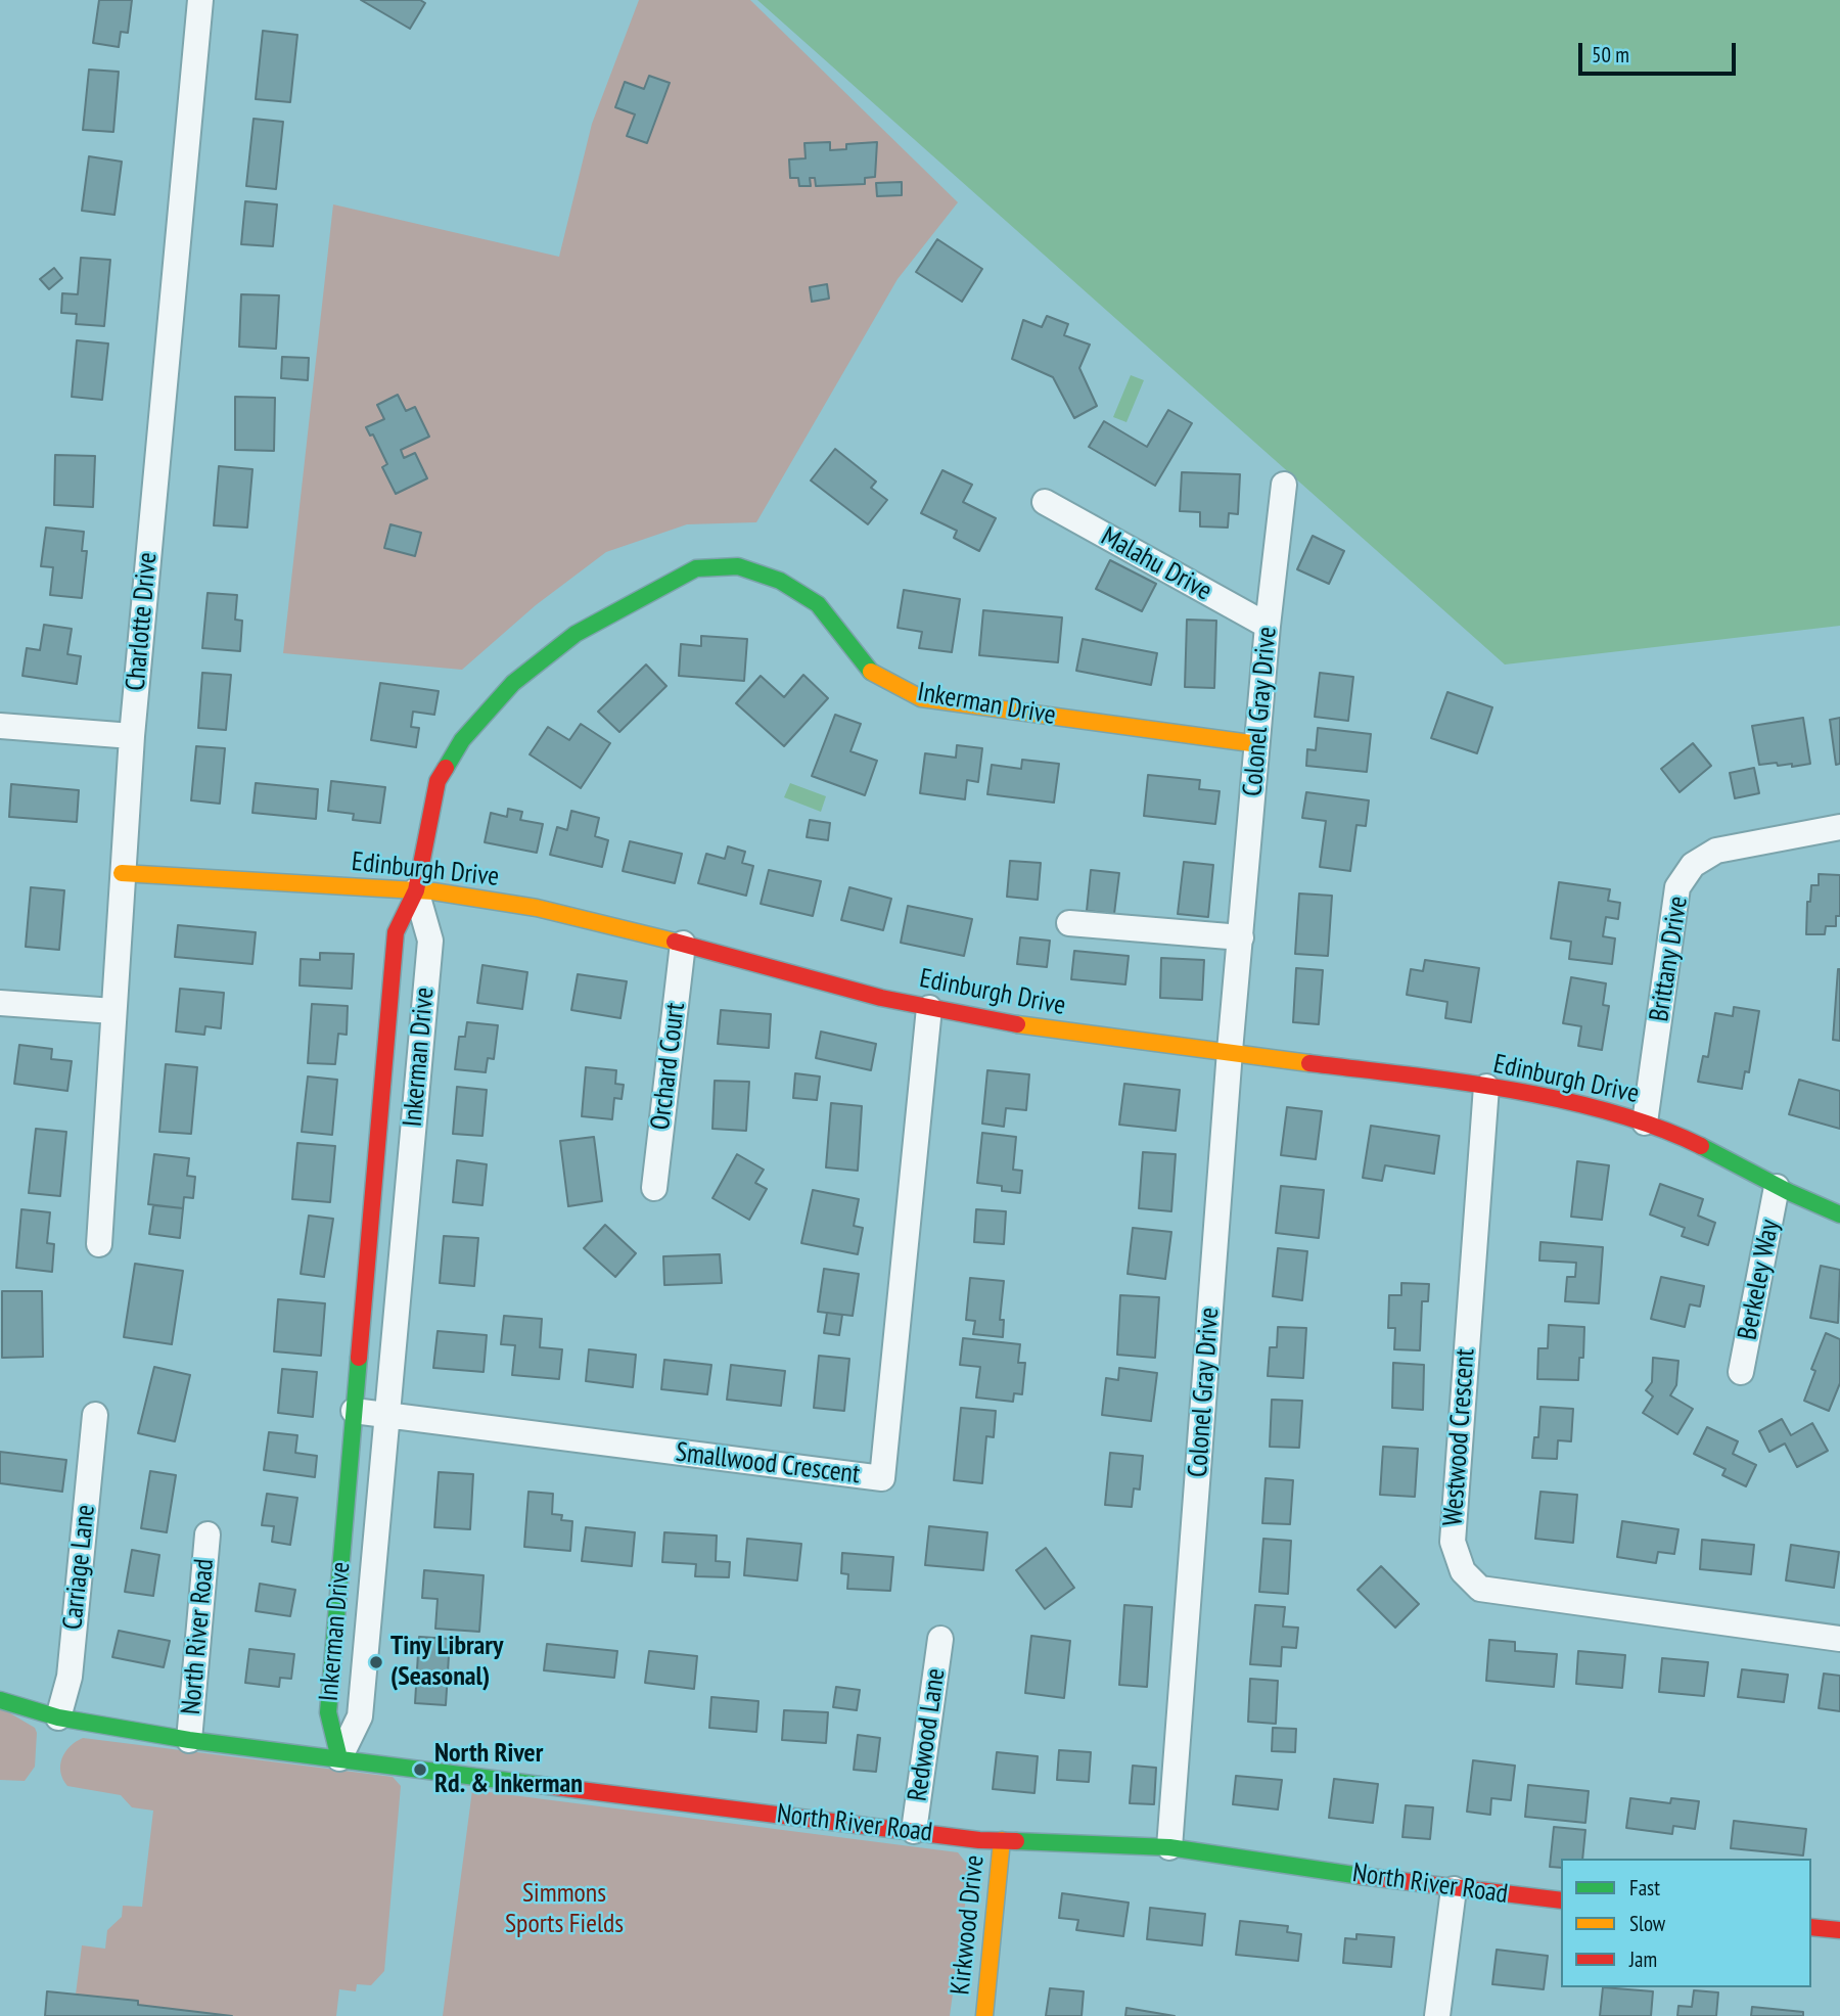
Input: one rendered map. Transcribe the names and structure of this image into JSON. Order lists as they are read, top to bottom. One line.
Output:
{"streets":{"street":["Malahu Drive","Charlotte Drive","Inkerman Drive","Colonel Gray Drive","Edinburgh Drive","Brittany Drive","Orchard Court","Berkeley Way","Westwood Crescent","Smallwood Crescent","Carriage Lane","North River Road","Redwood Lane","Kirkwood Drive"]},"crossings":[["Malahu Drive","Colonel Gray Drive"],["Charlotte Drive","Edinburgh Drive"],["Inkerman Drive","Colonel Gray Drive"],["Inkerman Drive","Edinburgh Drive"],["Inkerman Drive","Smallwood Crescent"],["Inkerman Drive","North River Road"],["Colonel Gray Drive","Edinburgh Drive"],["Colonel Gray Drive","North River Road"],["Edinburgh Drive","Brittany Drive"],["Edinburgh Drive","Orchard Court"],["Edinburgh Drive","Berkeley Way"],["Edinburgh Drive","Westwood Crescent"],["Edinburgh Drive","Smallwood Crescent"],["Carriage Lane","North River Road"],["North River Road","Redwood Lane"],["North River Road","Kirkwood Drive"]],"parks":["Simmons Sports Fields"],"places":["Tiny Library (Seasonal)","North River Rd. & Inkerman"],"legend":["Fast","Slow","Jam"],"scale_bar":"50 m"}
